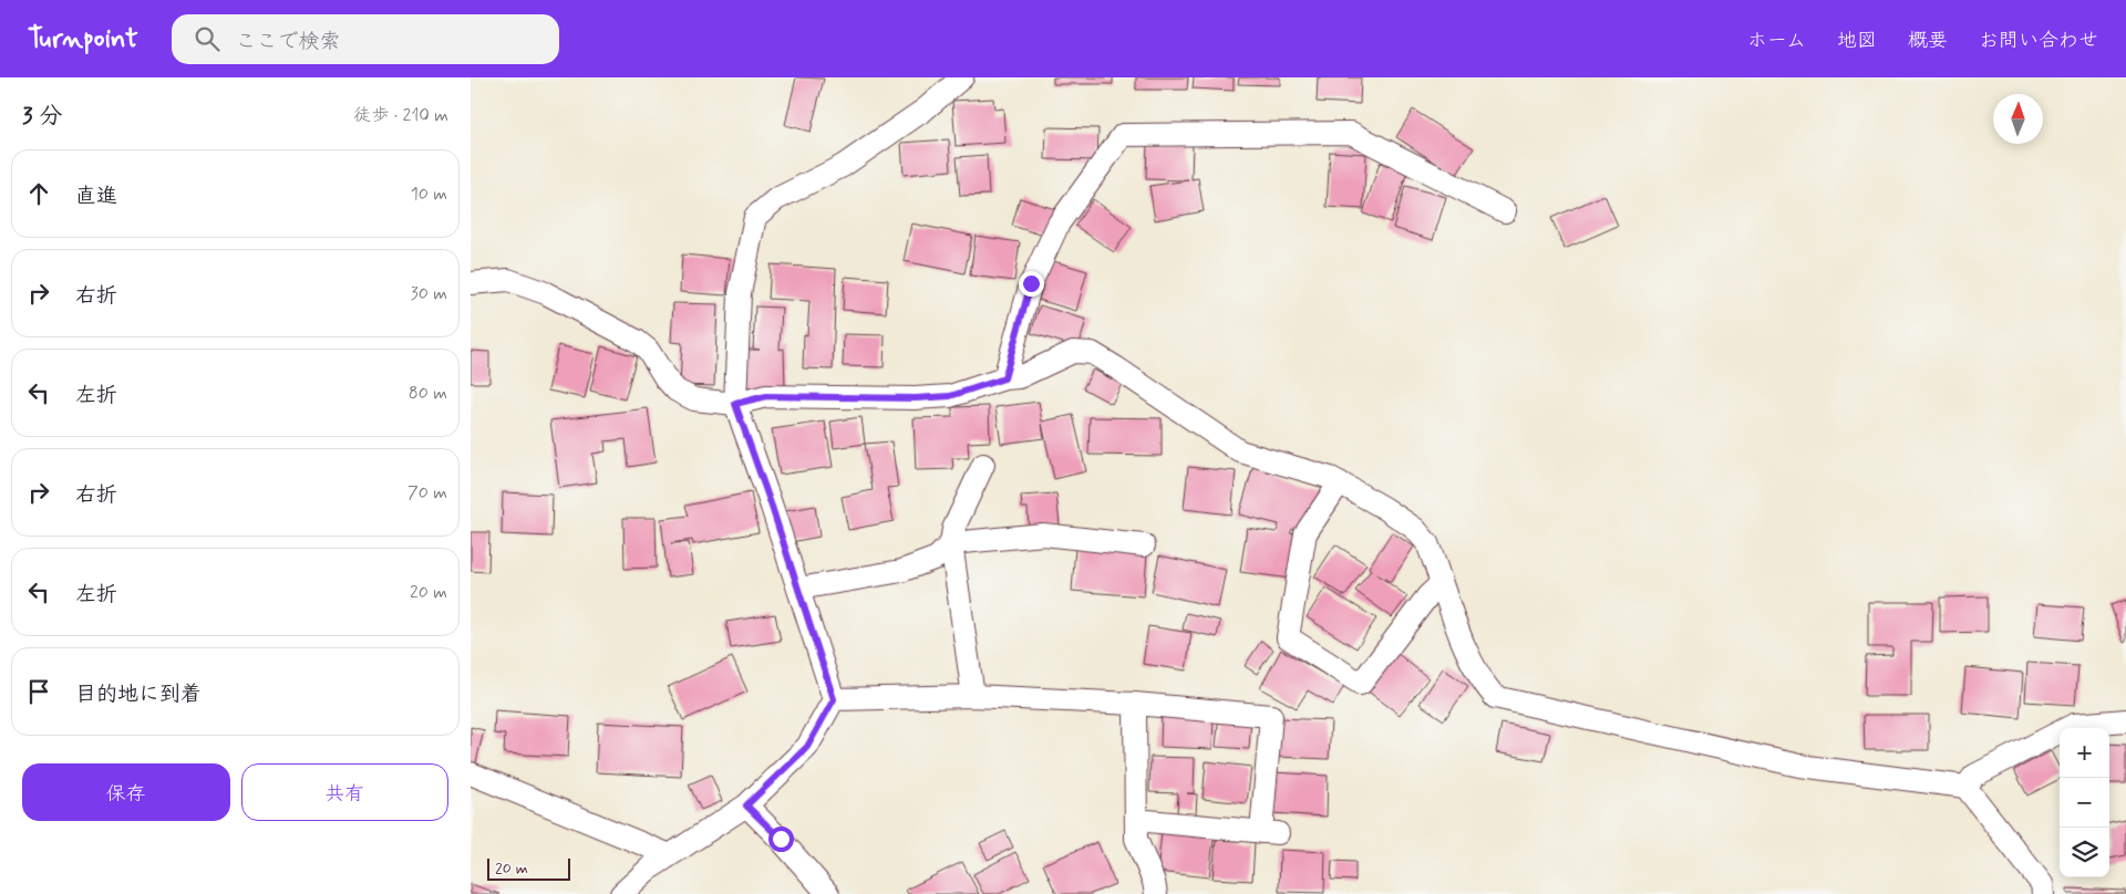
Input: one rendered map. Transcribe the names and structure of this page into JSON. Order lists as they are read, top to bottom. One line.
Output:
{"scale_bar":"20 m","north":"top","page":{"header":"Turnpoint","search":"ここで検索","nav":["ホーム","地図","概要","お問い合わせ"],"heading":["3 分","徒歩 · 210 m"],"list":[["直進","10 m"],["右折","30 m"],["左折","80 m"],["右折","70 m"],["左折","20 m"],"目的地に到着"],"map_buttons":["+","−"],"buttons":["保存","共有"],"scale":"20 m"}}
